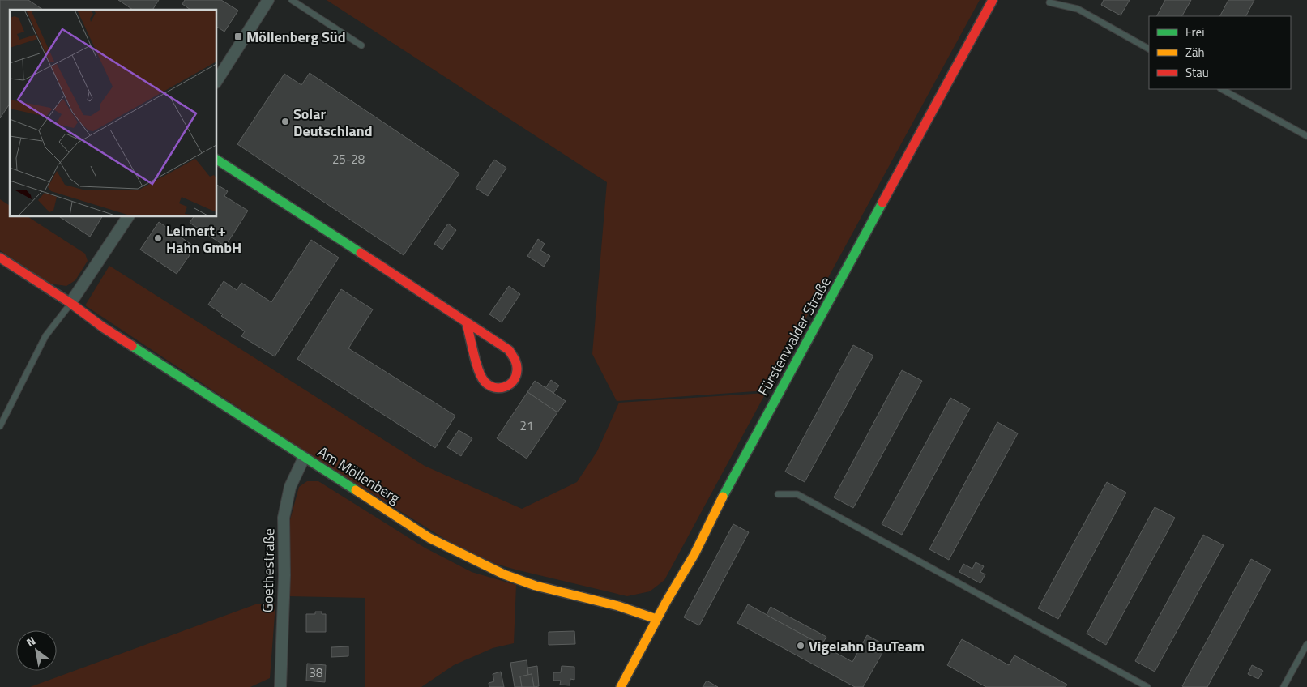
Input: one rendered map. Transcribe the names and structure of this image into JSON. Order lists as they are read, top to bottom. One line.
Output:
{"streets":{"street":["Fürstenwalder Straße","Am Möllenberg","Goethestraße"]},"crossings":[["Fürstenwalder Straße","Am Möllenberg"],["Am Möllenberg","Goethestraße"]],"places":{"transit":["Möllenberg Süd"],"other":["Solar Deutschland","Leimert + Hahn GmbH","Vigelahn BauTeam"]},"house_numbers":["25-28","21","38"],"legend":["Frei","Zäh","Stau"],"north":"top left"}
